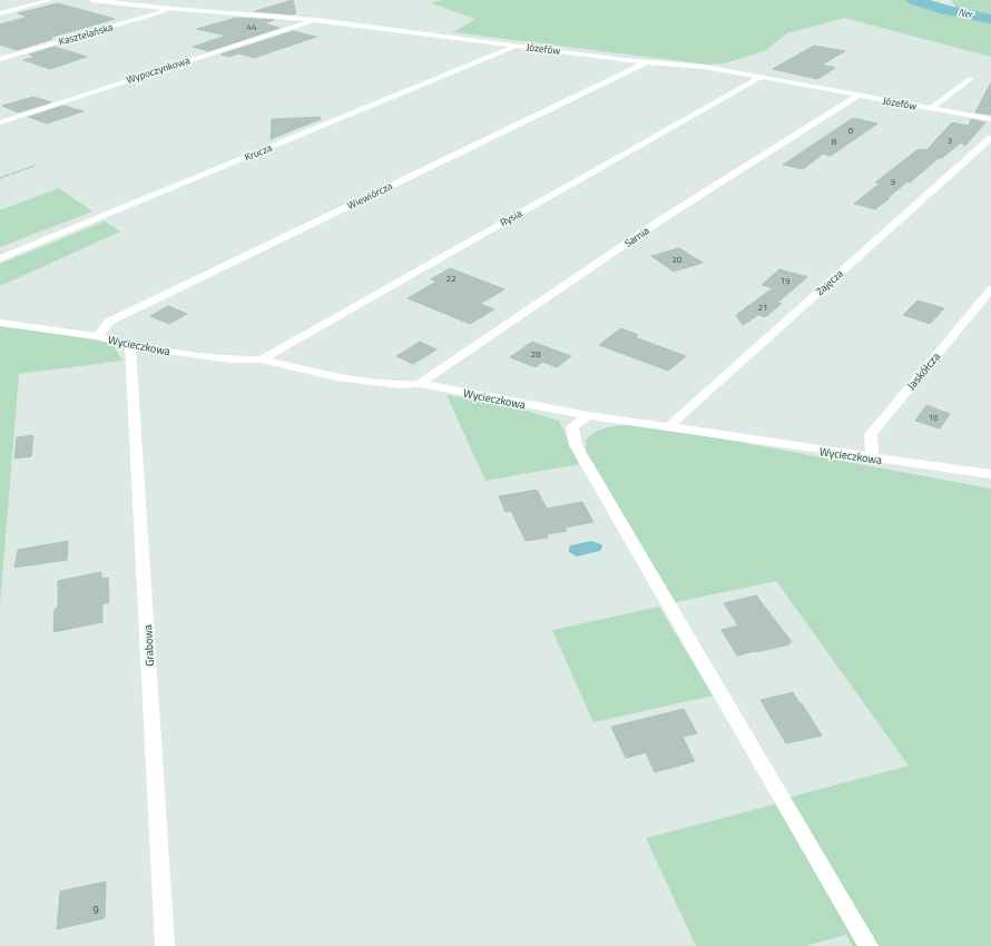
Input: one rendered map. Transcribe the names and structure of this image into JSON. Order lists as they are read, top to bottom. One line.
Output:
{"streets":{"street":["Kasztelańska","Józefów","Wypoczynkowa","Krucza","Wiewiórcza","Rysia","Sarnia","Zajęcza","Wycieczkowa","Jaskółcza","Grabowa"]},"crossings":[["Kasztelańska","Józefów"],["Józefów","Wypoczynkowa"],["Józefów","Krucza"],["Józefów","Wiewiórcza"],["Józefów","Rysia"],["Józefów","Sarnia"],["Wiewiórcza","Wycieczkowa"],["Rysia","Wycieczkowa"],["Sarnia","Wycieczkowa"],["Zajęcza","Wycieczkowa"],["Wycieczkowa","Jaskółcza"],["Wycieczkowa","Grabowa"]],"water":["Ner"],"house_numbers":["44","6","3","8","9","20","22","19","21","28","16","9"]}
